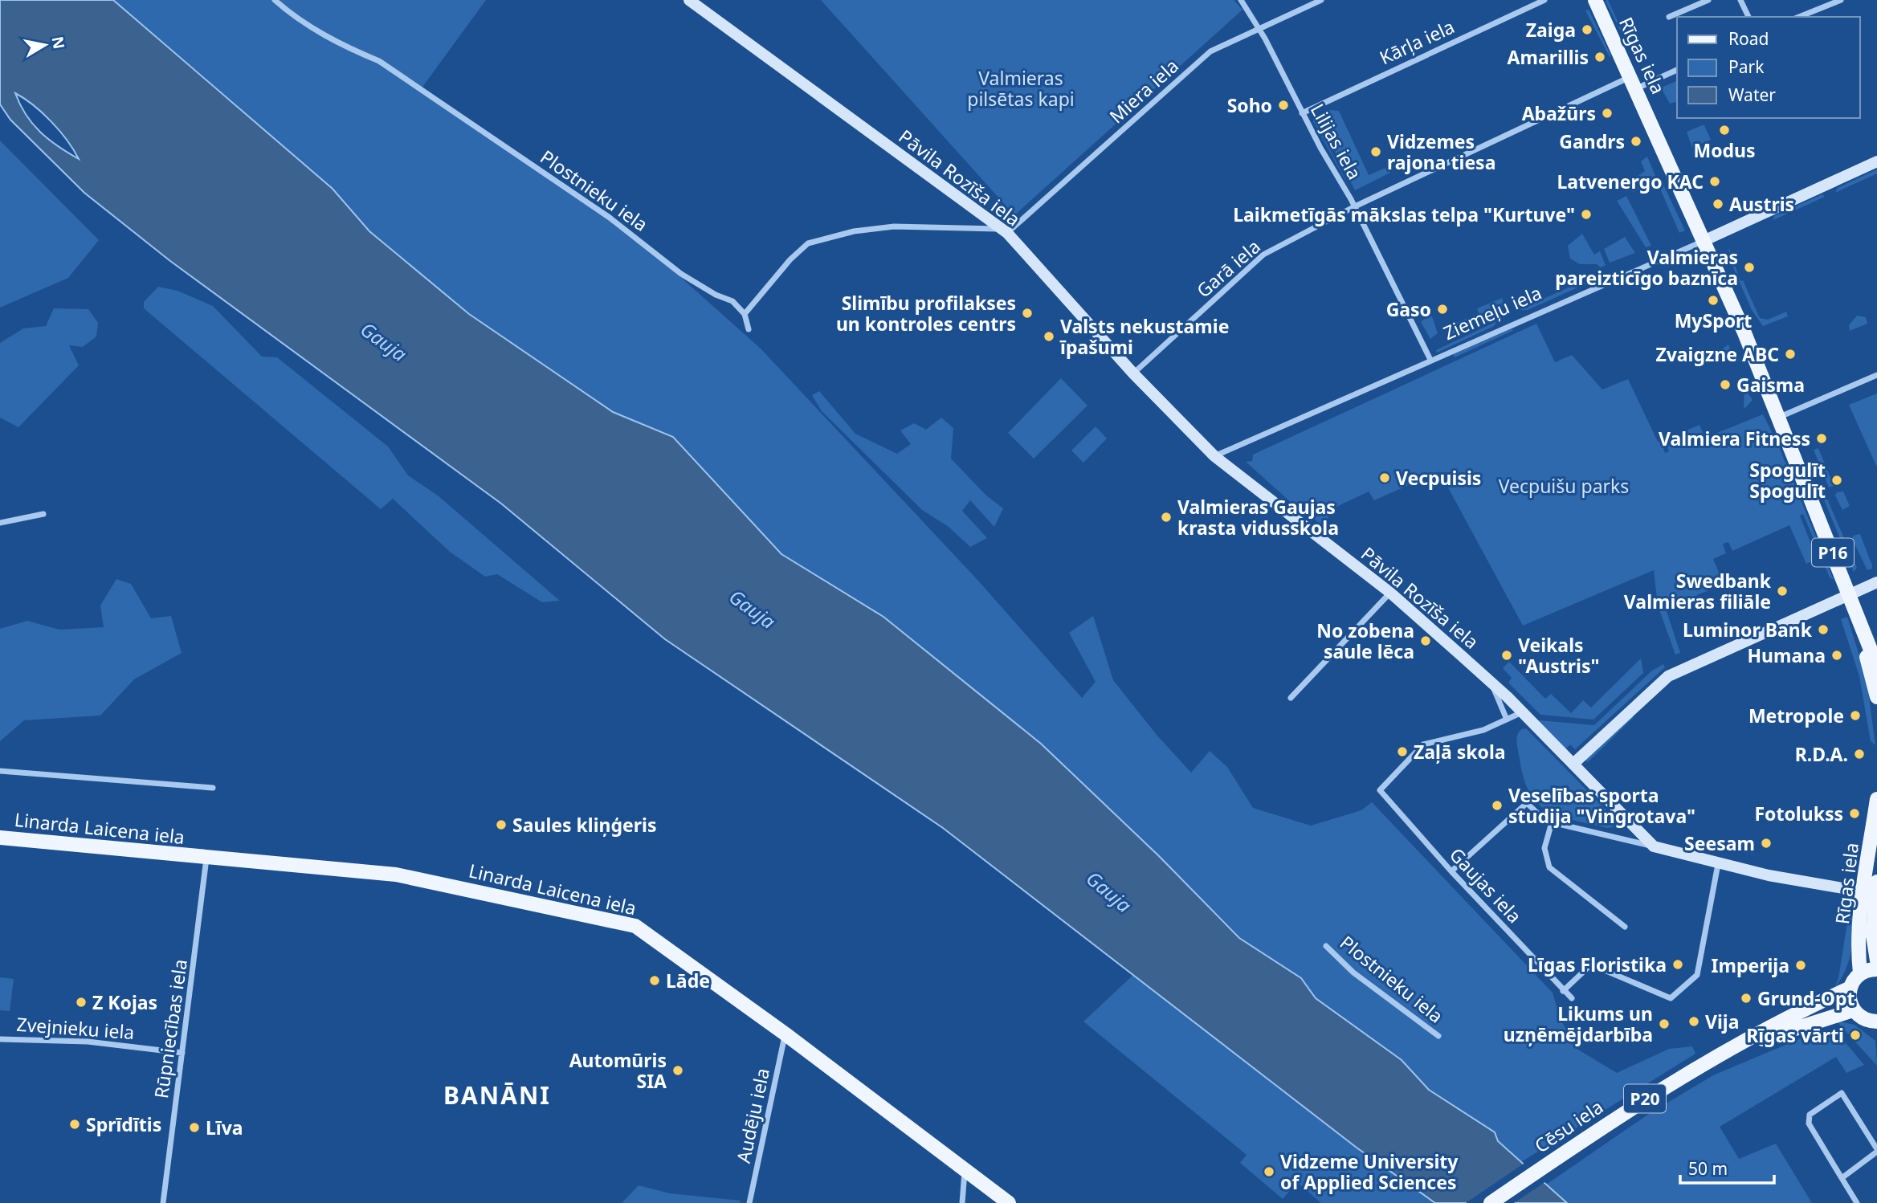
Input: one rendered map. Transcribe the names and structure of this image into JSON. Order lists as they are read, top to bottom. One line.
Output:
{"streets":{"main road":["Rīgas iela","P16","Linarda Laicena iela","P20","Cēsu iela"],"street":["Kārļa iela","Miera iela","Lilijas iela","Pāvila Rozīša iela","Plostnieku iela","Garā iela","Ziemeļu iela","Gaujas iela","Zvejnieku iela","Rūpniecības iela","Audēju iela"]},"crossings":[["Kārļa iela","Lilijas iela"],["Rīgas iela","Garā iela"],["Rīgas iela","Ziemeļu iela"],["Miera iela","Lilijas iela"],["Miera iela","Pāvila Rozīša iela"],["Lilijas iela","Garā iela"],["Lilijas iela","Ziemeļu iela"],["Pāvila Rozīša iela","Garā iela"],["Pāvila Rozīša iela","Ziemeļu iela"],["Linarda Laicena iela","Rūpniecības iela"],["Linarda Laicena iela","Audēju iela"],["Zvejnieku iela","Rūpniecības iela"]],"districts":["BANĀNI"],"water":["Gauja"],"parks":["Valmieras pilsētas kapi","Vecpuišu parks"],"places":["Zaiga","Amarillis","Soho","Abažūrs","Modus","Gandrs","Vidzemes rajona tiesa","Latvenergo KAC","Austris","Laikmetīgās mākslas telpa \"Kurtuve\"","Valmieras pareizticīgo baznīca","MySport","Gaso","Slimību profilakses un kontroles centrs","Valsts nekustamie īpašumi","Zvaigzne ABC","Gaisma","Valmiera Fitness","Vecpuisis","Spogulīt Spogulīt","Valmieras Gaujas krasta vidusskola","Swedbank Valmieras filiāle","Luminor Bank","No zobena saule lēca","Veikals \"Austris\"","Humana","Metropole","Zaļā skola","R.D.A.","Veselības sporta studija \"Vingrotava\"","Fotolukss","Saules kliņģeris","Seesam","Līgas Floristika","Imperija","Lāde","Grund-Opt","Z Kojas","Vija","Likums un uzņēmējdarbība","Rīgas vārti","Automūris SIA","Sprīdītis","Līva","Vidzeme University of Applied Sciences"],"legend":["Road","Park","Water"],"scale_bar":"50 m","north":"right"}
